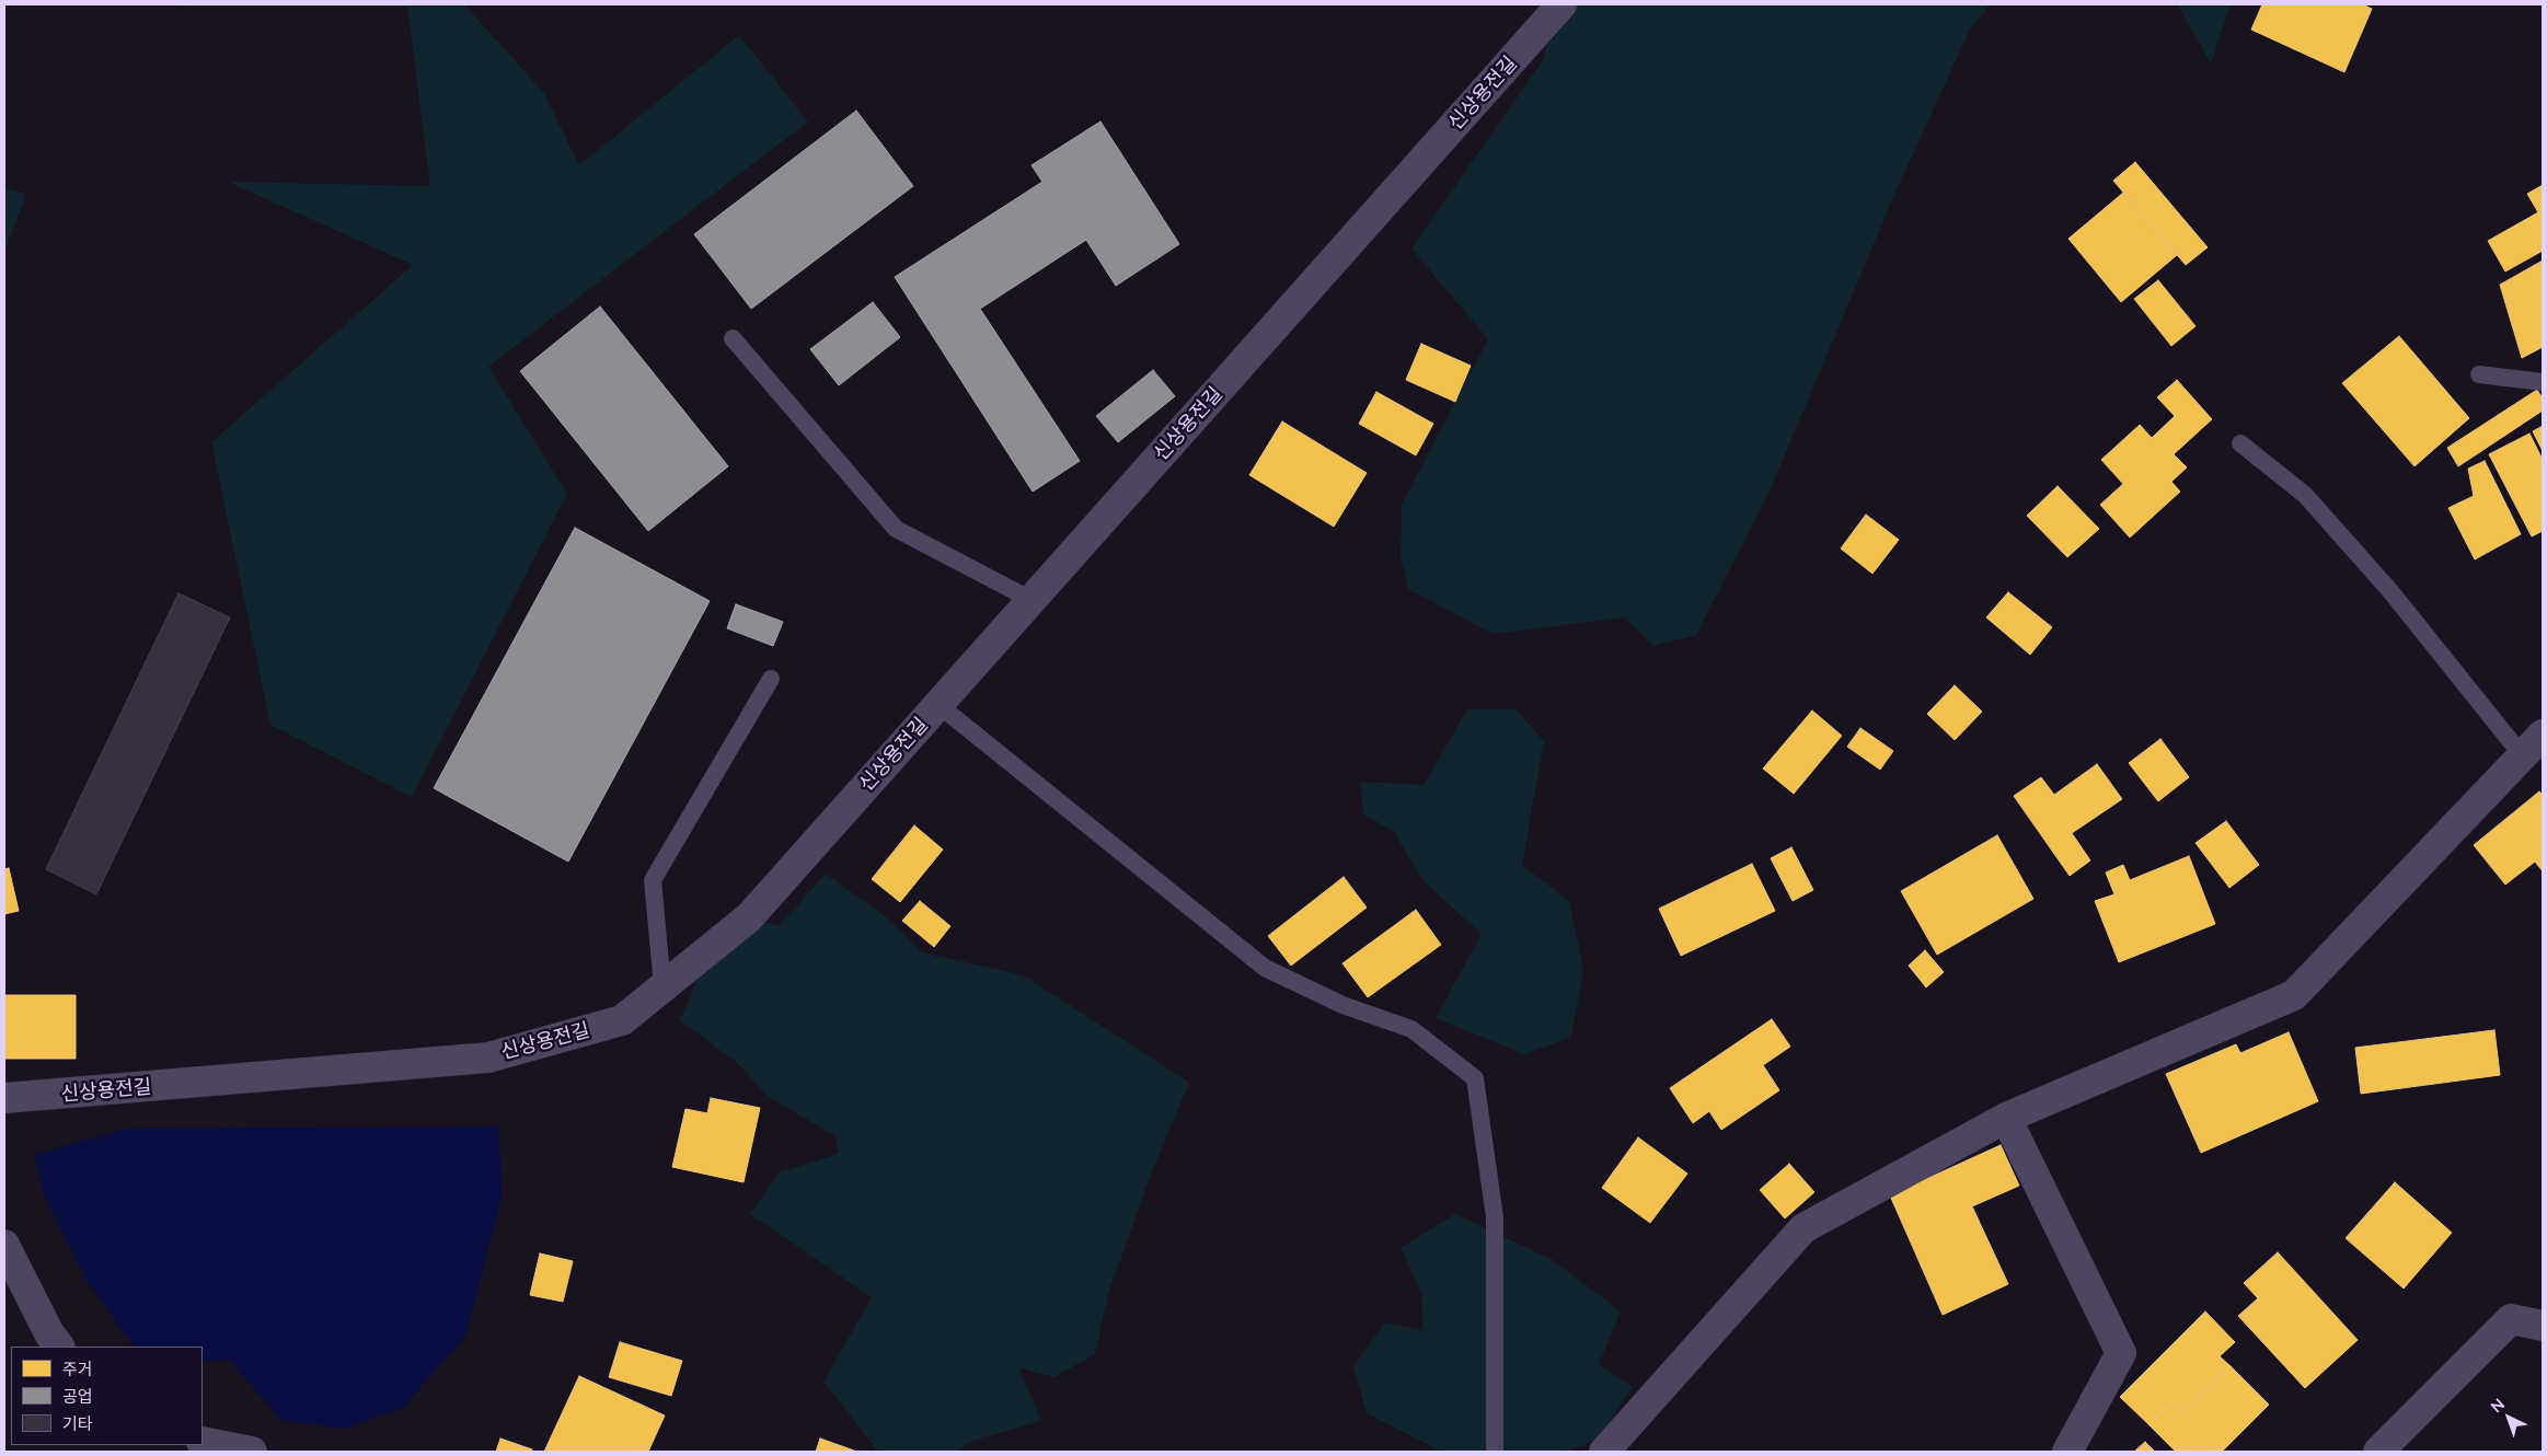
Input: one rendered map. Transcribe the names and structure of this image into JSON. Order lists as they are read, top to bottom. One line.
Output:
{"streets":{"street":["신상용전길"]},"legend":["주거","공업","기타"],"north":"top left"}
